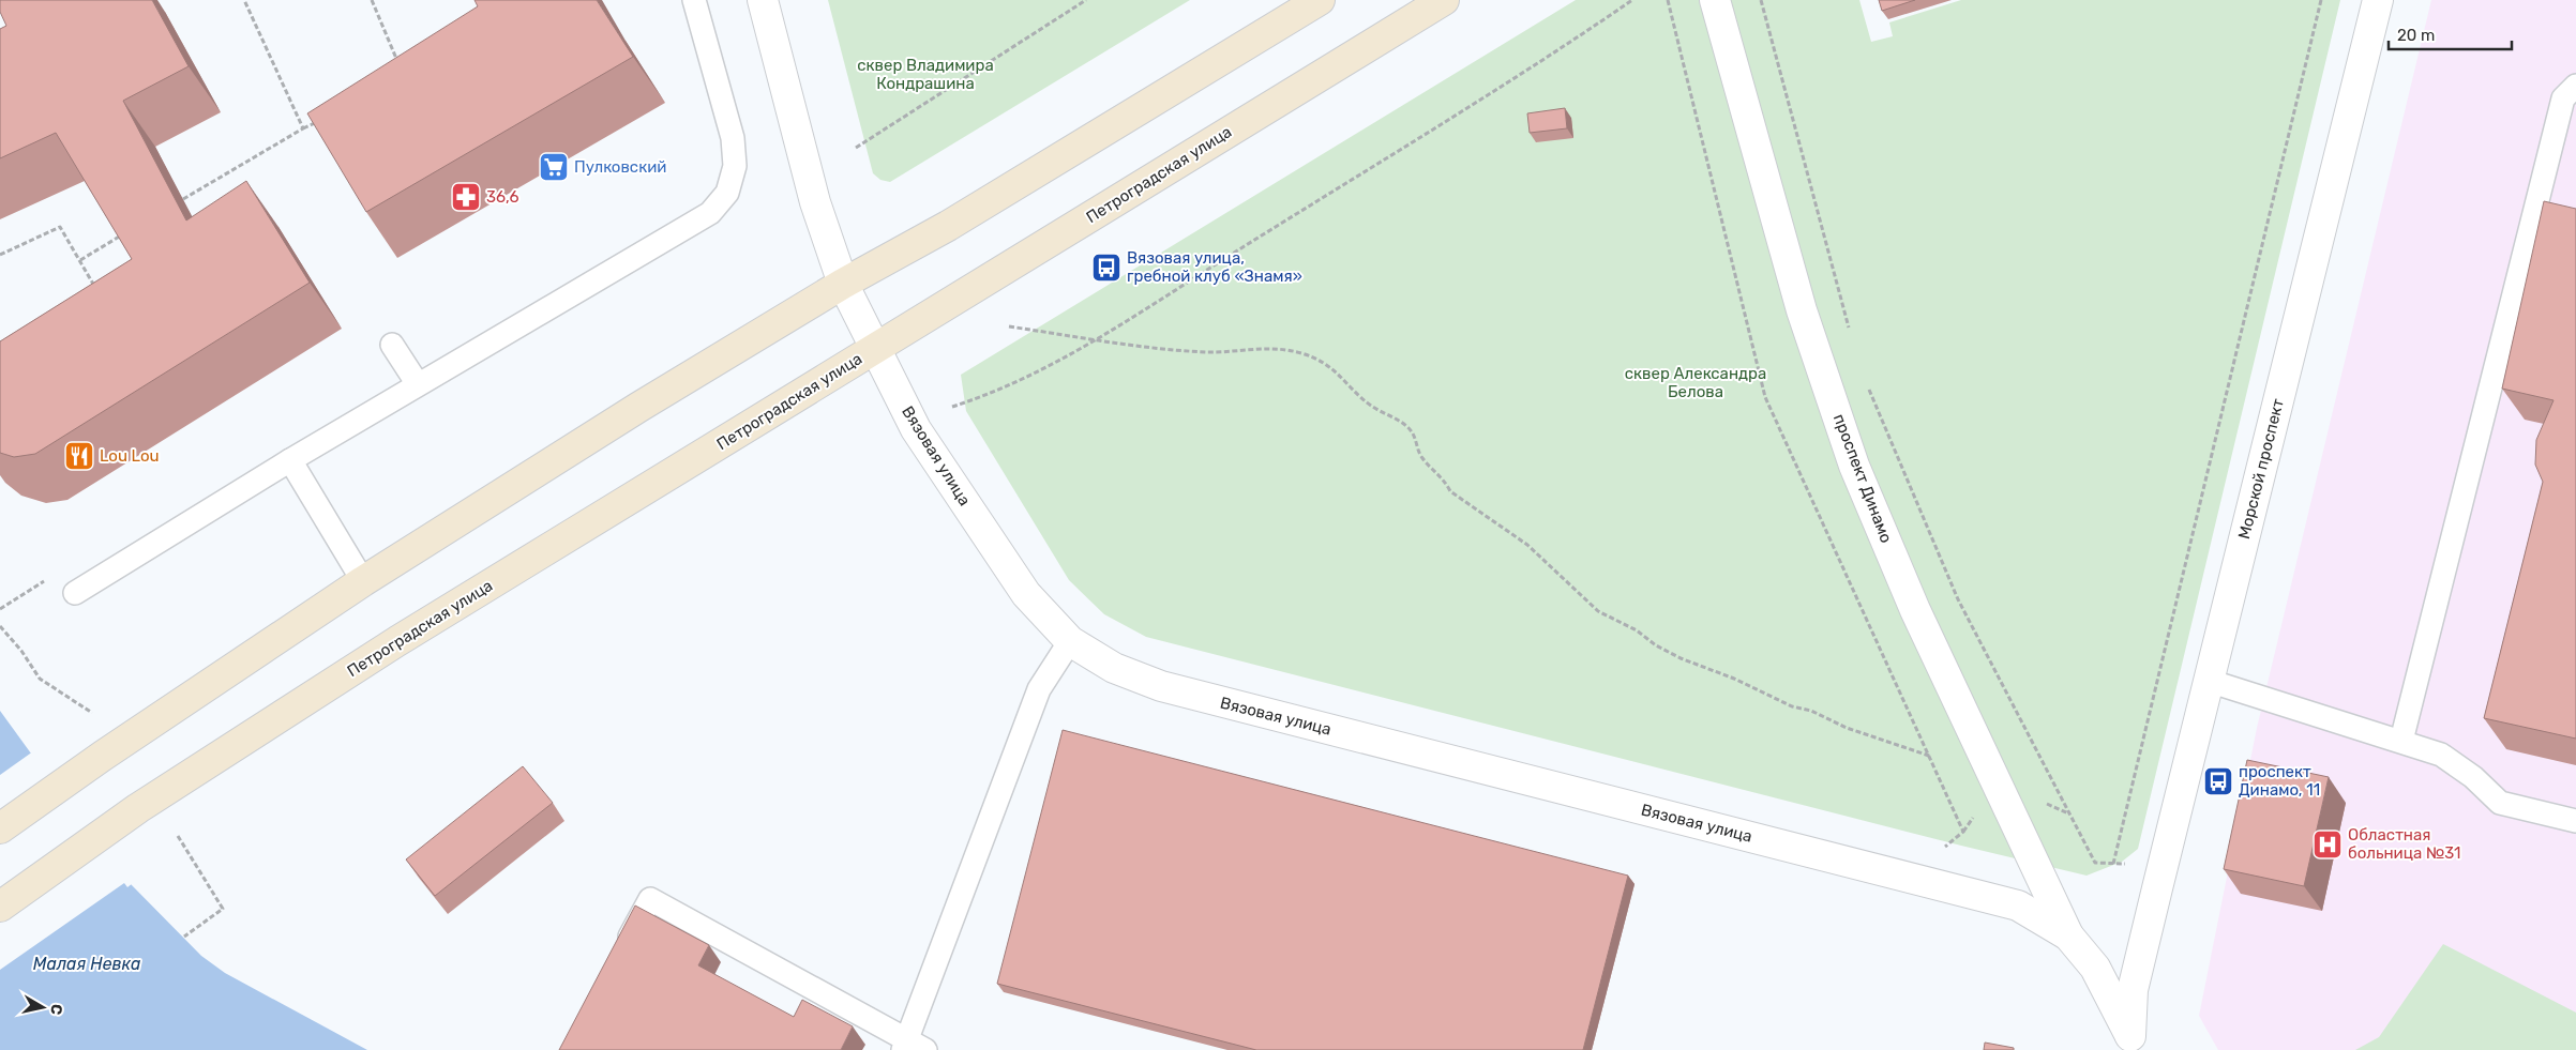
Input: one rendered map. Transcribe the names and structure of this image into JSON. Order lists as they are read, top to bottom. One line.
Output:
{"streets":{"street":["Петроградская улица","Вязовая улица","Морской проспект","проспект Динамо"]},"crossings":[["Петроградская улица","Вязовая улица"],["Вязовая улица","Морской проспект"],["Вязовая улица","проспект Динамо"]],"water":["Малая Невка"],"parks":["сквер Владимира Кондрашина","сквер Александра Белова"],"places":{"supermarket":["Пулковский"],"pharmacy":["36,6"],"bus stop":["Вязовая улица, гребной клуб «Знамя»","проспект Динамо, 11"],"restaurant":["Lou Lou"],"hospital":["Областная больница №31"]},"scale_bar":"20 m","north":"right"}
